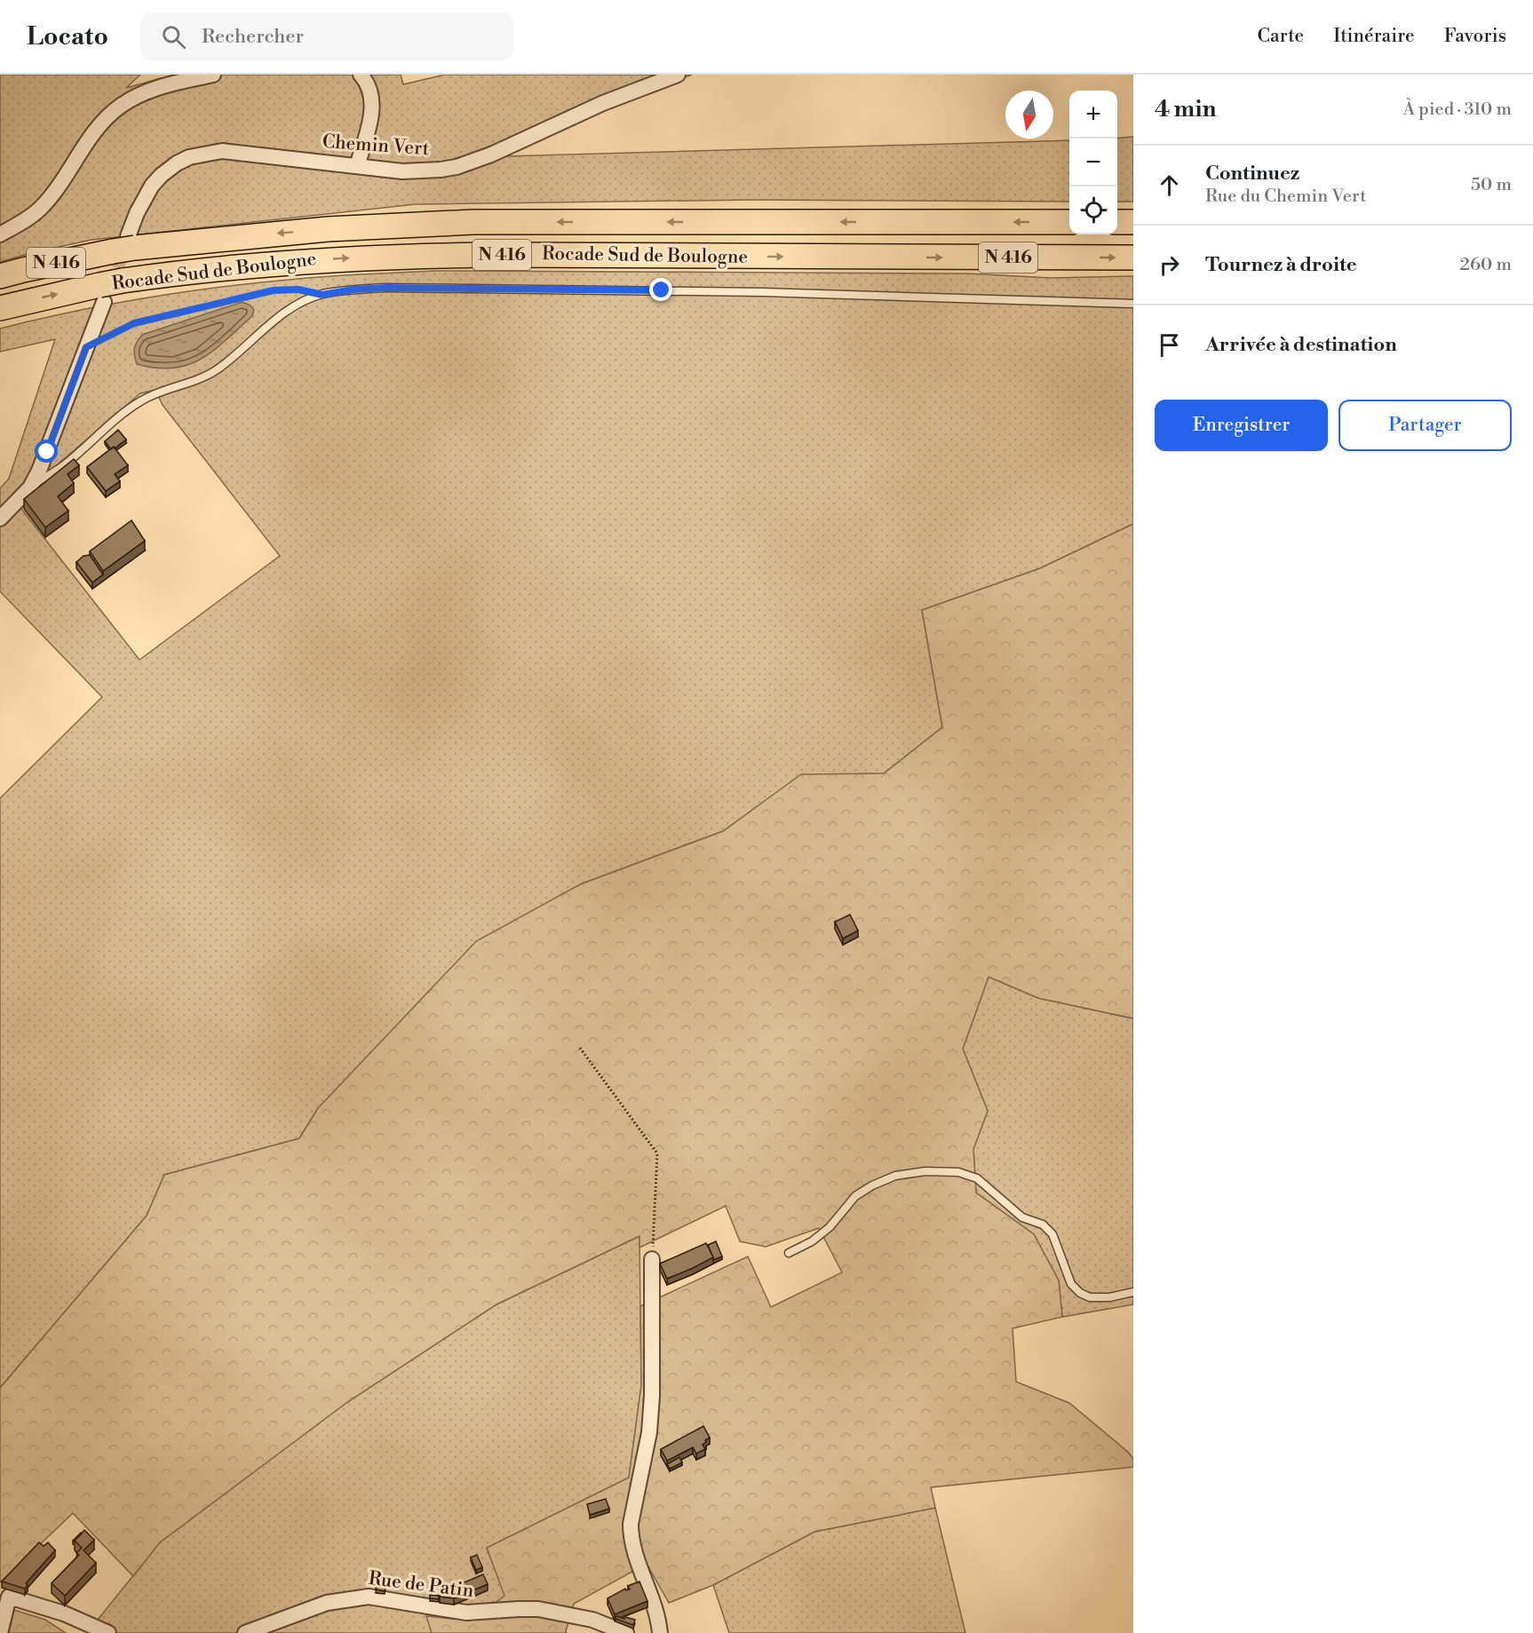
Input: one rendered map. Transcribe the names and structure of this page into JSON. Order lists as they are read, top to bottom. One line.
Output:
{"streets":{"highway":["N 416","Rocade Sud de Boulogne"],"street":["Chemin Vert","Rue de Patin"]},"crossings":[["Chemin Vert","Rocade Sud de Boulogne"]],"north":"bottom","page":{"header":"Locato","search":"Rechercher","nav":["Carte","Itinéraire","Favoris"],"heading":["4 min","À pied · 310 m"],"map_buttons":["+","−"],"list":[["Continuez","Rue du Chemin Vert","50 m"],["Tournez à droite","260 m"],"Arrivée à destination"],"buttons":["Enregistrer","Partager"]}}
